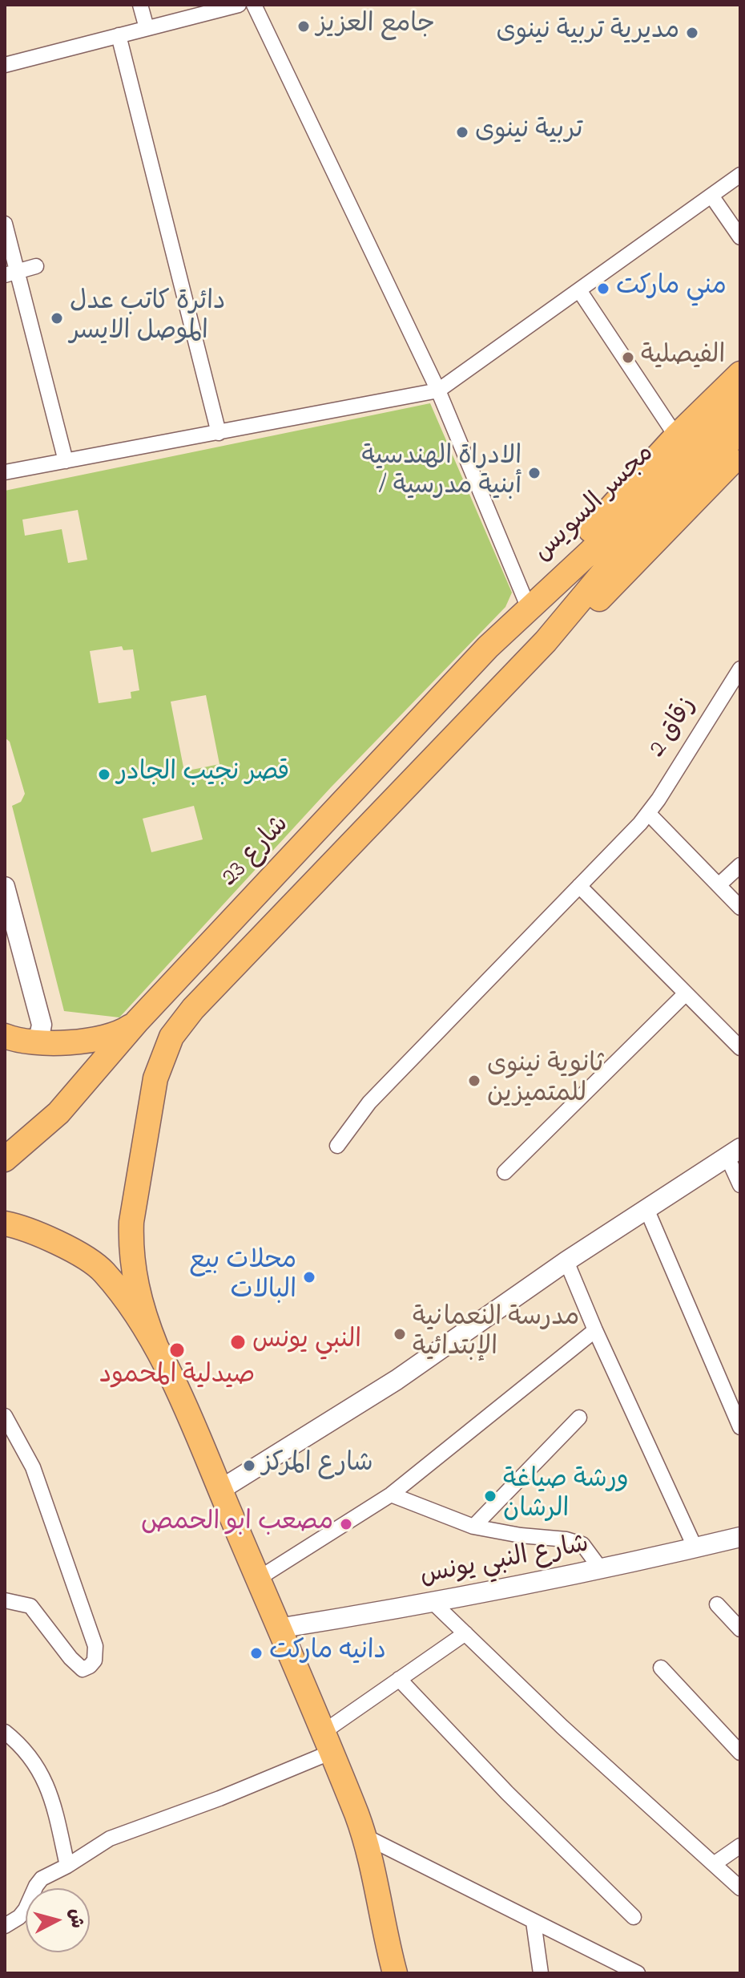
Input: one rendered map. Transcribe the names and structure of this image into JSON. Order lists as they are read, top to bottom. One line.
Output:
{"streets":{"main road":["مجسر السويس","شارع 23"],"street":["زقاق 2","شارع النبي يونس"]},"crossings":[["مجسر السويس","شارع 23"]],"places":["جامع العزيز","مديرية تربية نينوى","تربية نينوى","مني ماركت","دائرة كاتب عدل الموصل الايسر","الفيصلية","الادراة الهندسية / أبنية مدرسية","قصر نجيب الجادر","ثانوية نينوى للمتميزين","محلات بيع البالات","مدرسة النعمانية الإبتدائية","النبي يونس","صيدلية المحمود","شارع المركز","ورشة صياغة الرشان","مصعب ابو الحمص","دانيه ماركت"],"north":"right"}
